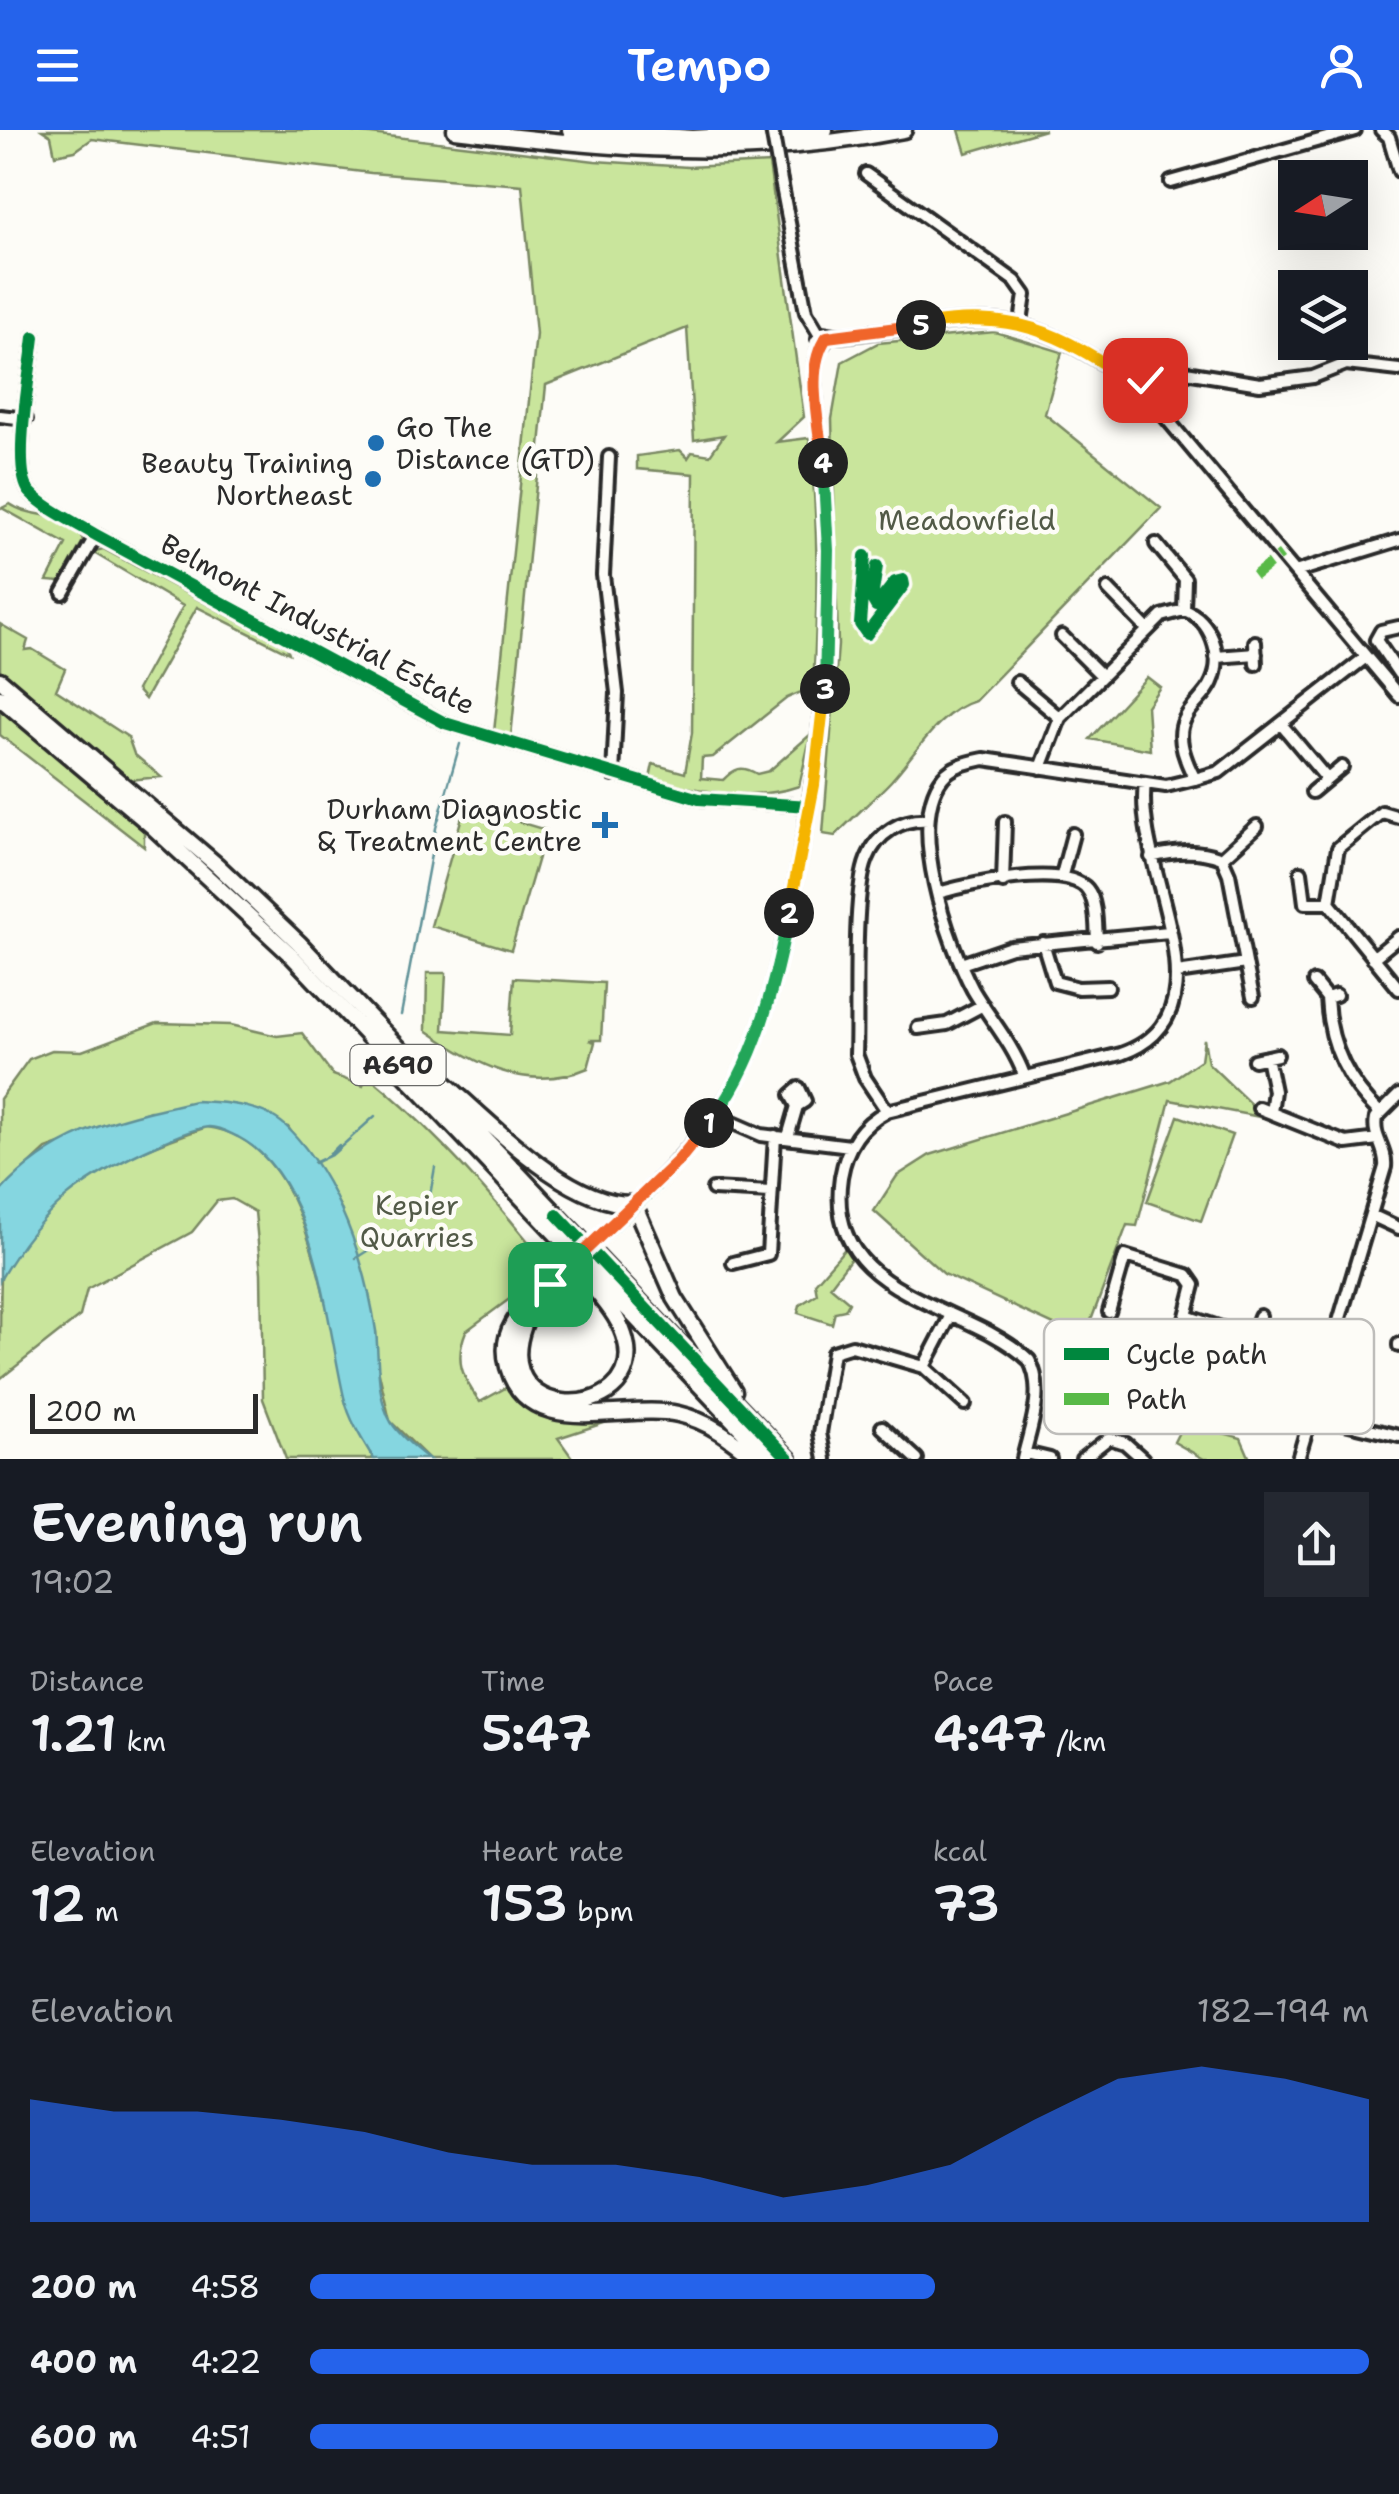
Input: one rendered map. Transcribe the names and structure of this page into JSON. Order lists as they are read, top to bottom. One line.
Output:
{"streets":{"highway":["A690"],"street":["Belmont Industrial Estate"]},"parks":["Meadowfield","Kepier Quarries"],"places":{"other":["Go The Distance (GTD)","Beauty Training Northeast"],"health":["Durham Diagnostic & Treatment Centre"]},"legend":["Cycle path","Path"],"scale_bar":"200 m","north":"left","page":{"header":"Tempo","pins":["5","4","3","2","1"],"scale":"200 m","heading":["Evening run","19:02"],"stats":[["Distance","1.21 km"],["Time","5:47"],["Pace","4:47 /km"],["Elevation","12 m"],["Heart rate","153 bpm"],["kcal","73"]],"chart":["Elevation","182–194 m"],"list":[{"name":"200 m","note":"4:58"},{"name":"400 m","note":"4:22"},{"name":"600 m","note":"4:51"}]}}
